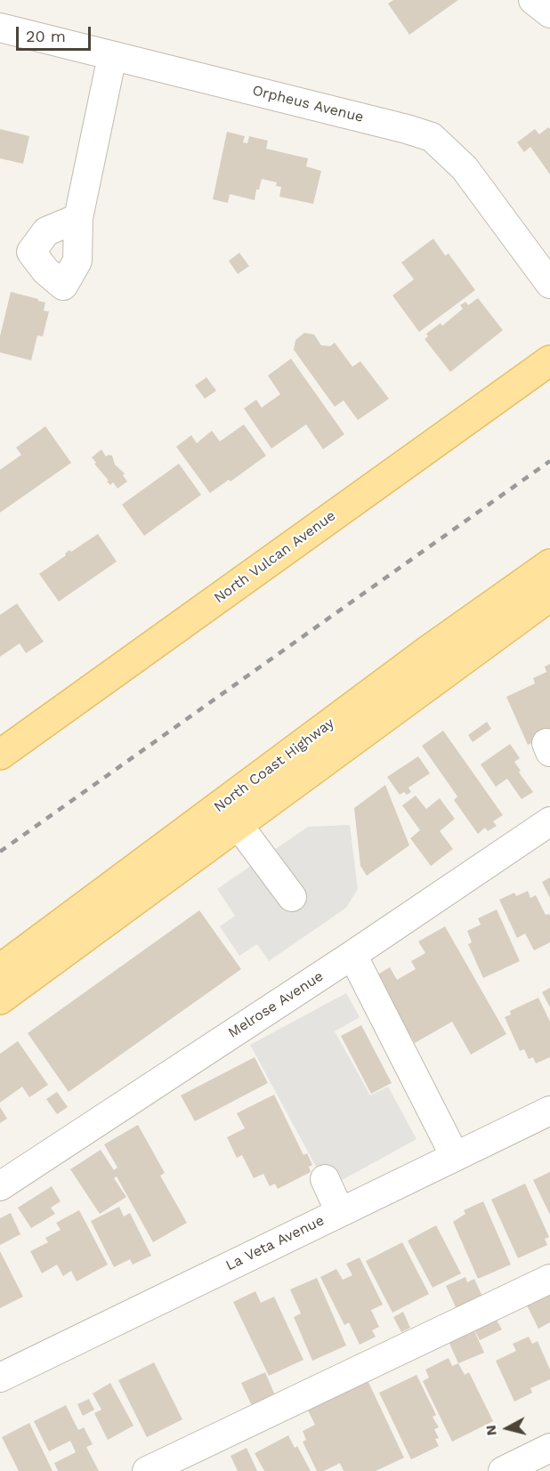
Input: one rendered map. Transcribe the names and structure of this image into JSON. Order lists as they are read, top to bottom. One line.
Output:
{"streets":{"main road":["North Vulcan Avenue","North Coast Highway"],"street":["Orpheus Avenue","Melrose Avenue","La Veta Avenue"]},"scale_bar":"20 m","north":"left"}
